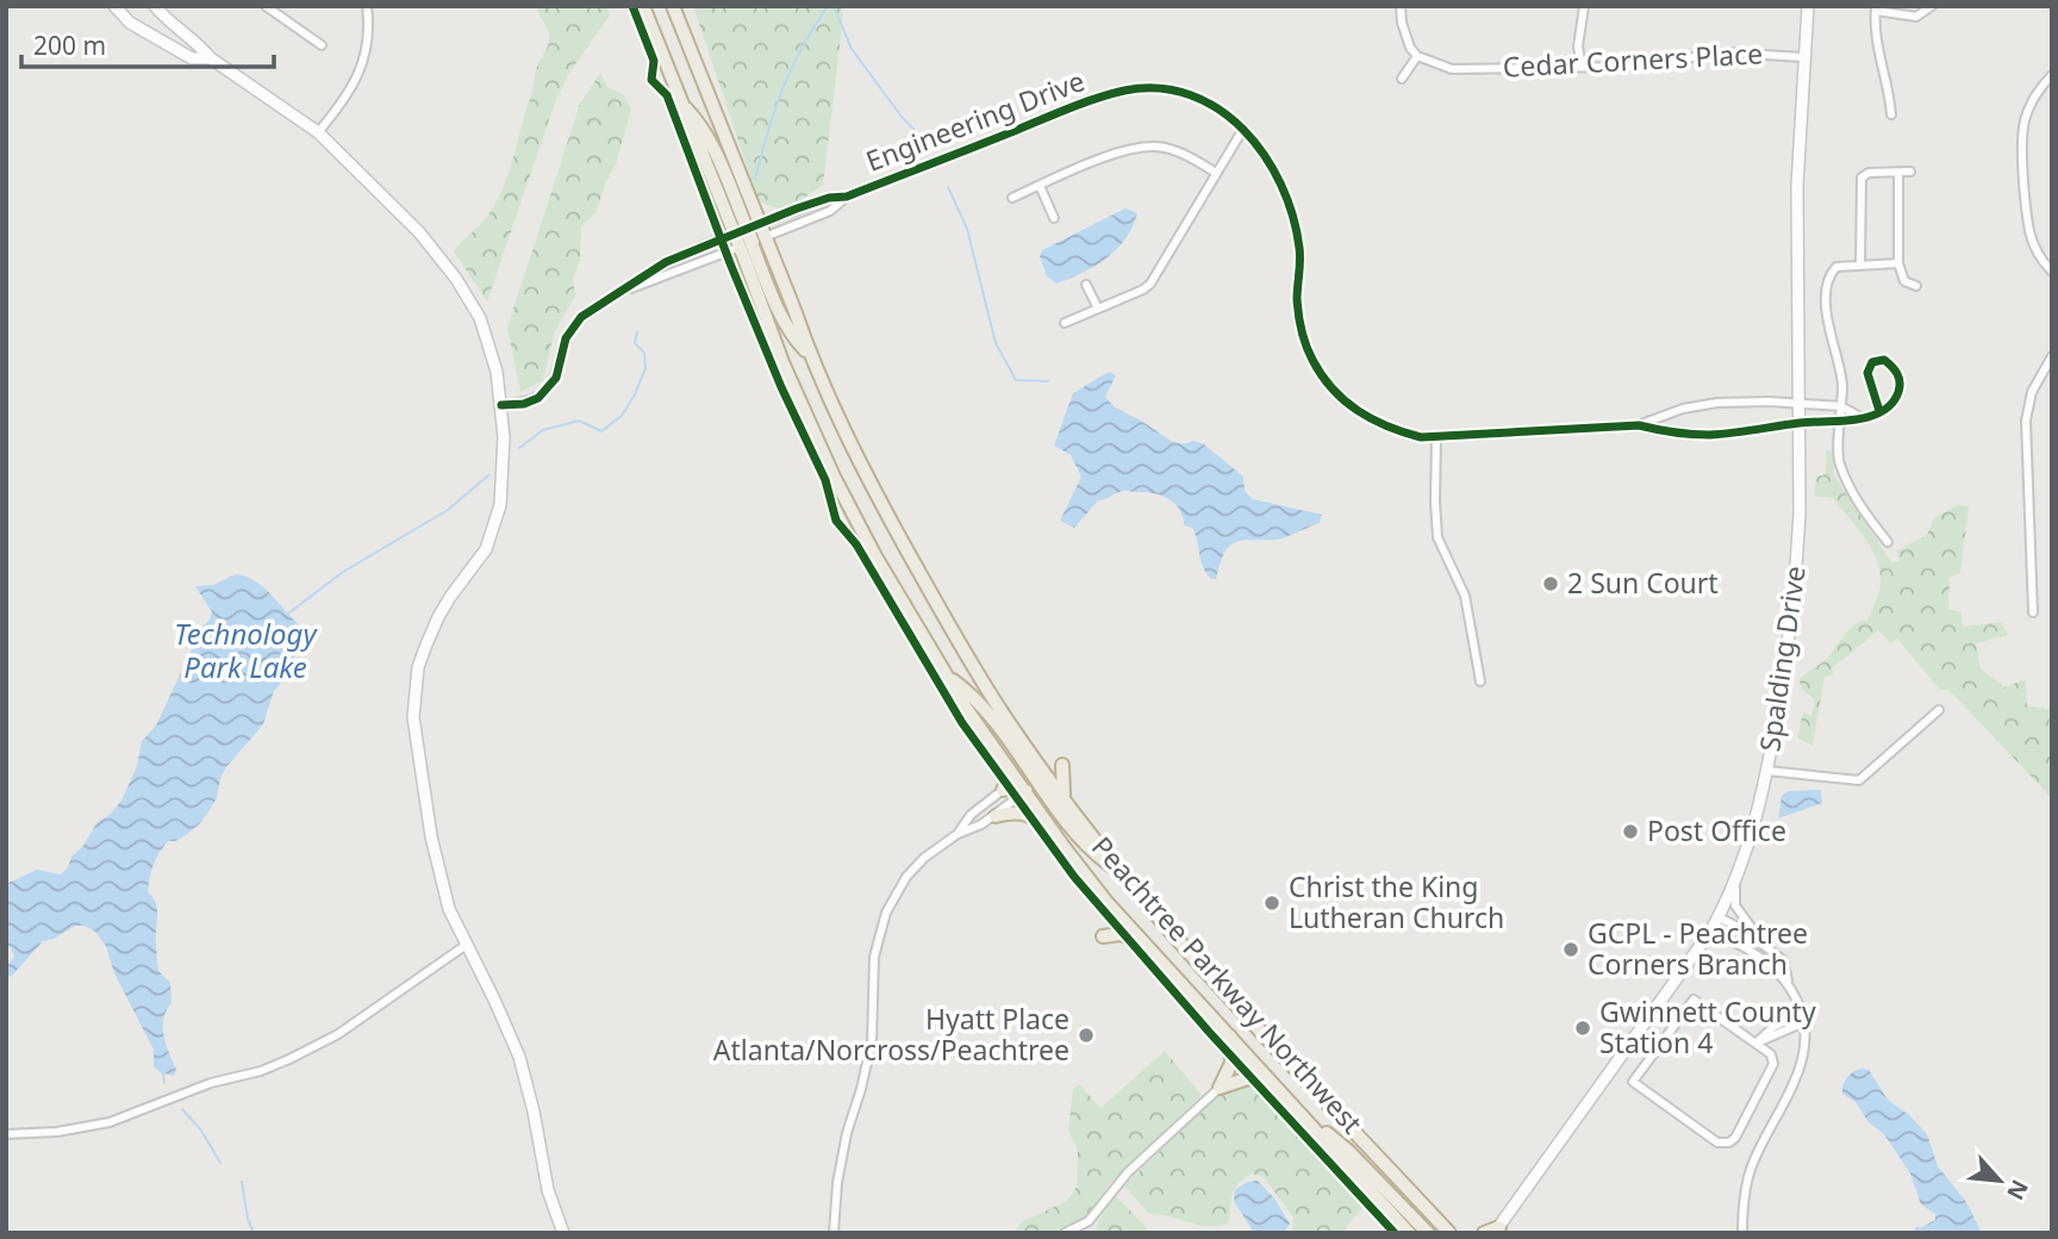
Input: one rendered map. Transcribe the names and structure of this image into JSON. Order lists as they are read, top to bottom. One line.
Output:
{"streets":{"highway":["Peachtree Parkway Northwest"],"street":["Cedar Corners Place","Engineering Drive","Spalding Drive"]},"crossings":[["Cedar Corners Place","Spalding Drive"],["Engineering Drive","Spalding Drive"],["Engineering Drive","Peachtree Parkway Northwest"]],"water":["Technology Park Lake"],"places":["2 Sun Court","Post Office","Christ the King Lutheran Church","GCPL - Peachtree Corners Branch","Gwinnett County Station 4","Hyatt Place Atlanta/Norcross/Peachtree"],"scale_bar":"200 m","north":"bottom right"}
